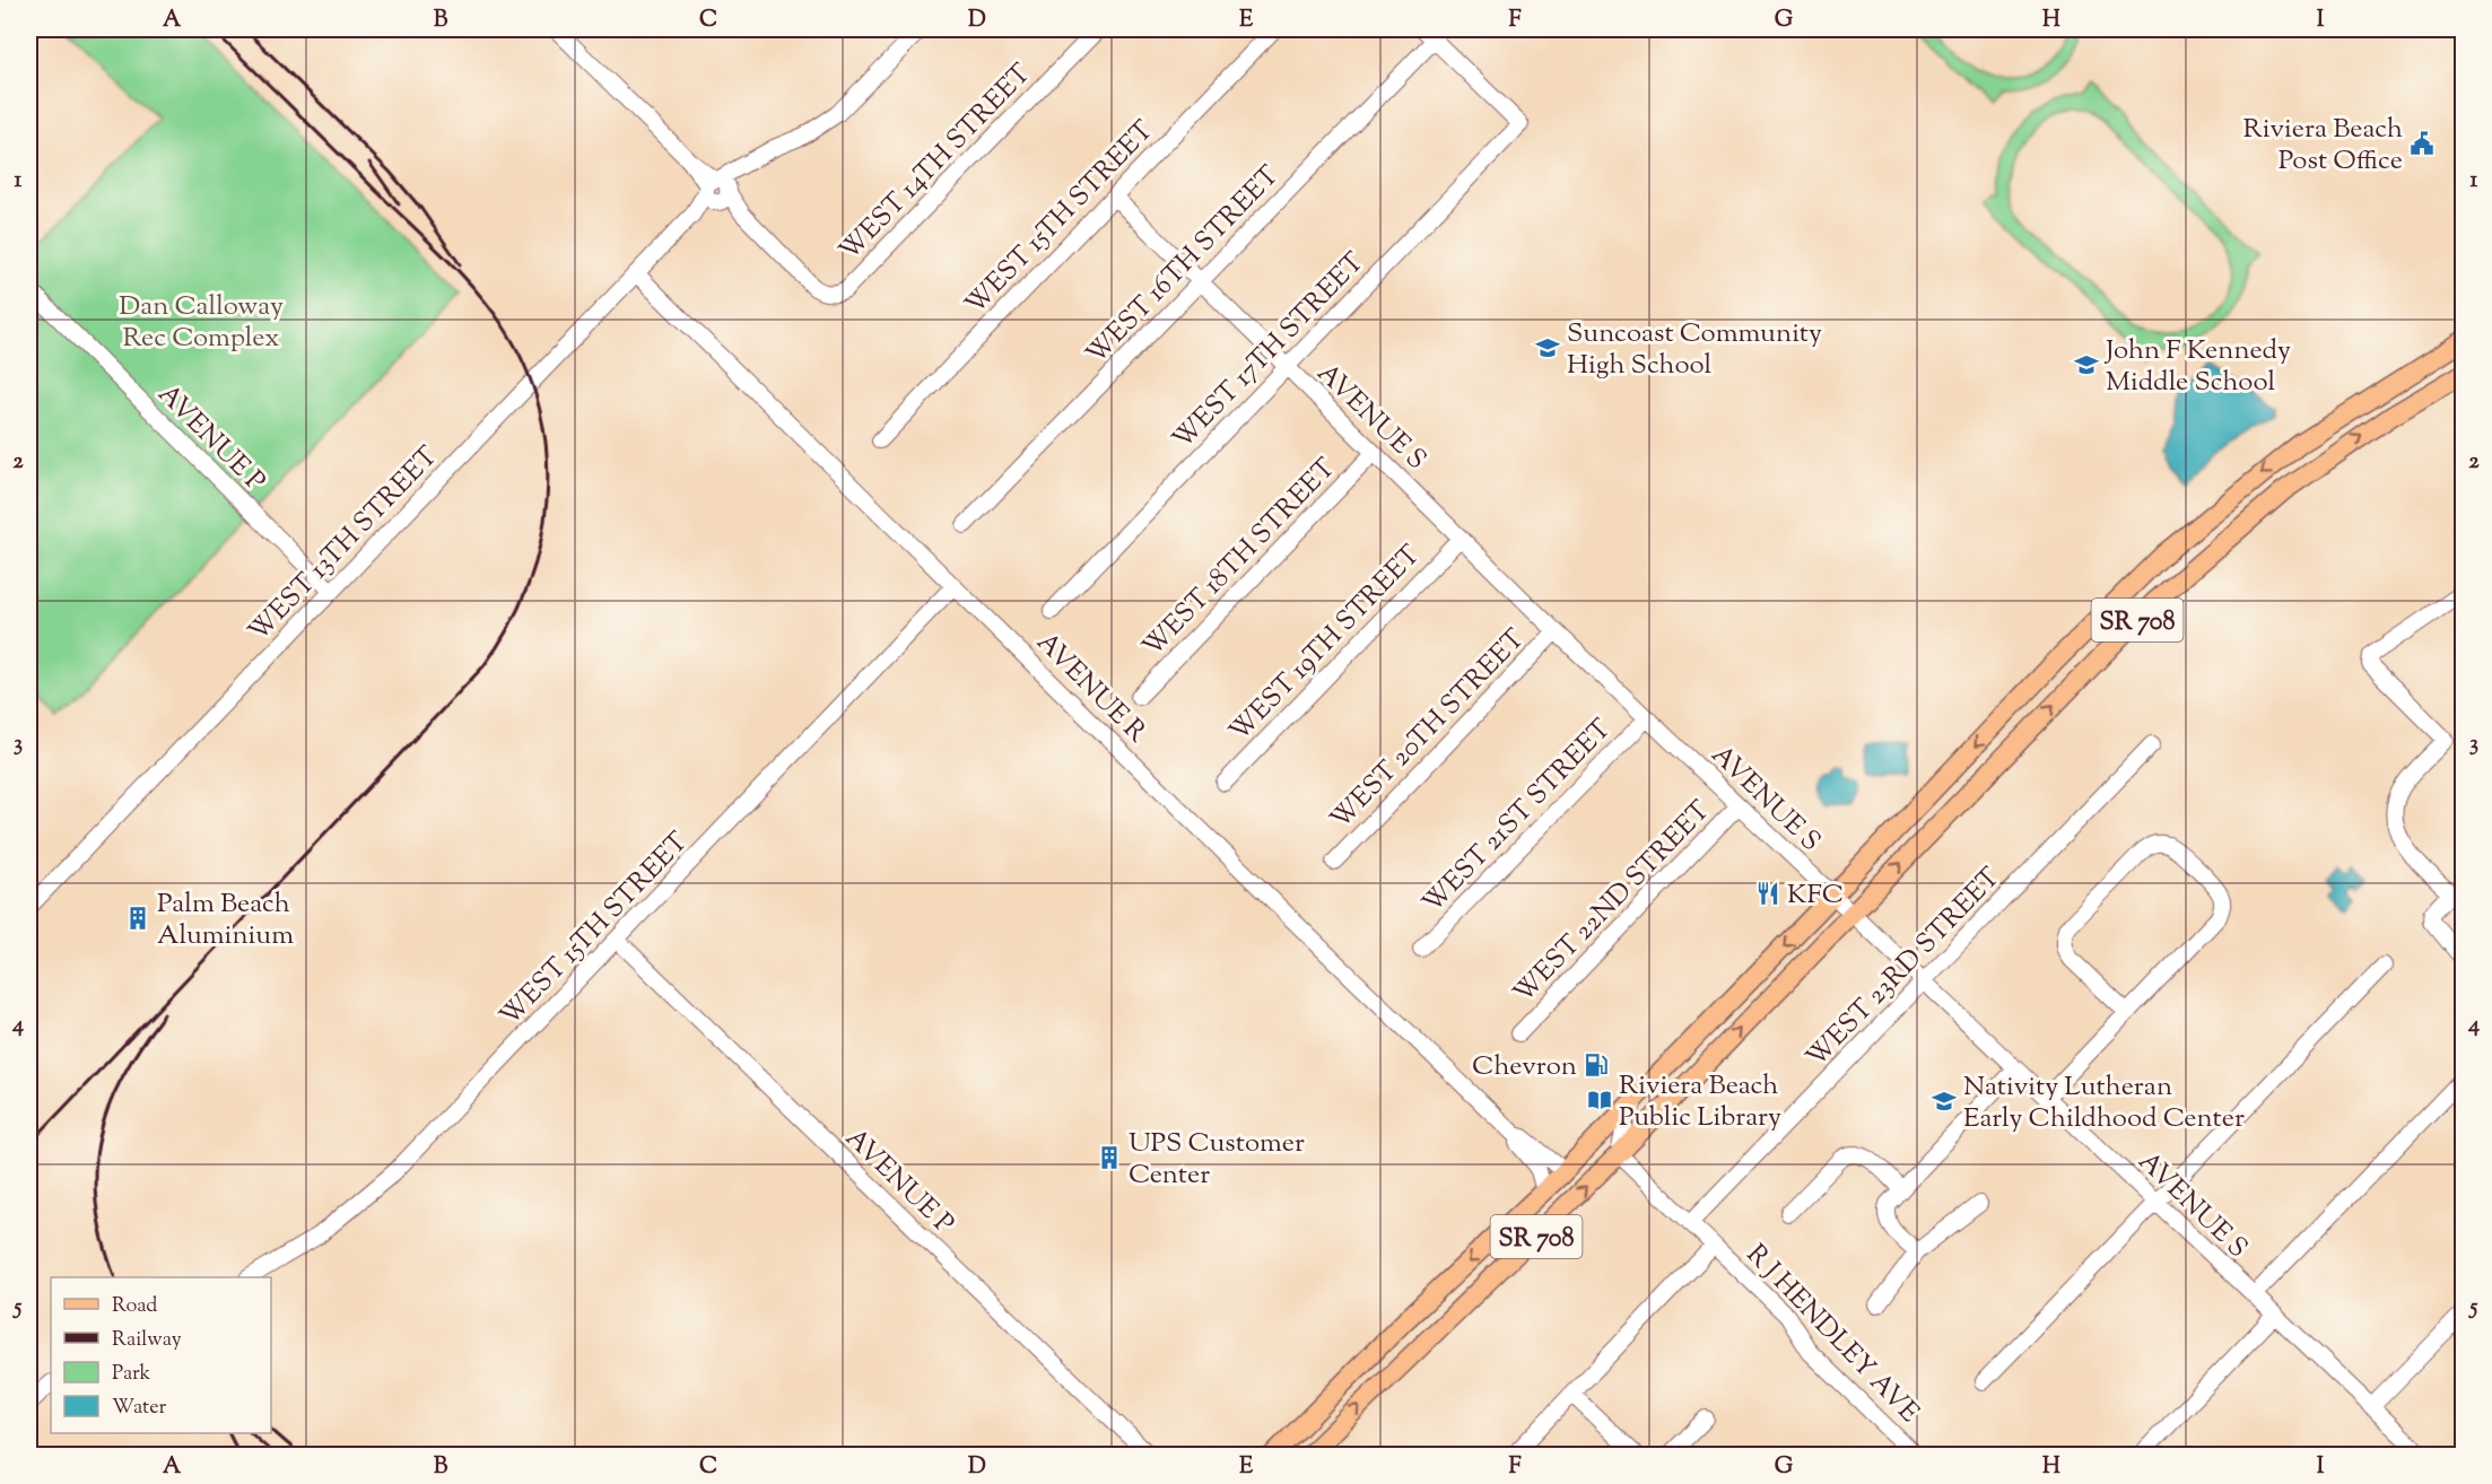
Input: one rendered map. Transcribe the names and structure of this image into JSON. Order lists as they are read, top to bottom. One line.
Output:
{"streets":{"main road":["SR 708"],"street":["WEST 14TH STREET","WEST 15TH STREET","WEST 16TH STREET","WEST 17TH STREET","AVENUE S","AVENUE P","WEST 13TH STREET","WEST 18TH STREET","WEST 19TH STREET","AVENUE R","WEST 20TH STREET","WEST 21ST STREET","WEST 22ND STREET","WEST 23RD STREET","R J HENDLEY AVE"]},"crossings":[["WEST 14TH STREET","WEST 13TH STREET"],["WEST 15TH STREET","AVENUE S"],["WEST 15TH STREET","AVENUE P"],["WEST 15TH STREET","AVENUE R"],["WEST 16TH STREET","WEST 17TH STREET"],["WEST 16TH STREET","AVENUE S"],["WEST 17TH STREET","AVENUE S"],["AVENUE S","WEST 18TH STREET"],["AVENUE S","SR 708"],["AVENUE S","WEST 19TH STREET"],["AVENUE S","WEST 20TH STREET"],["AVENUE S","WEST 21ST STREET"],["AVENUE S","WEST 22ND STREET"],["AVENUE S","WEST 23RD STREET"],["AVENUE P","WEST 13TH STREET"],["WEST 13TH STREET","AVENUE R"],["SR 708","AVENUE R"]],"parks":["Dan Calloway Rec Complex"],"places":{"public building":["Riviera Beach Post Office"],"school or university":["Suncoast Community High School","John F Kennedy Middle School","Nativity Lutheran Early Childhood Center"],"restaurant":["KFC"],"building":["Palm Beach Aluminium","UPS Customer Center"],"fuel station":["Chevron"],"library":["Riviera Beach Public Library"]},"legend":["Road","Railway","Park","Water"],"grid":{"columns":["A","B","C","D","E","F","G","H","I"],"rows":["1","2","3","4","5"]}}
